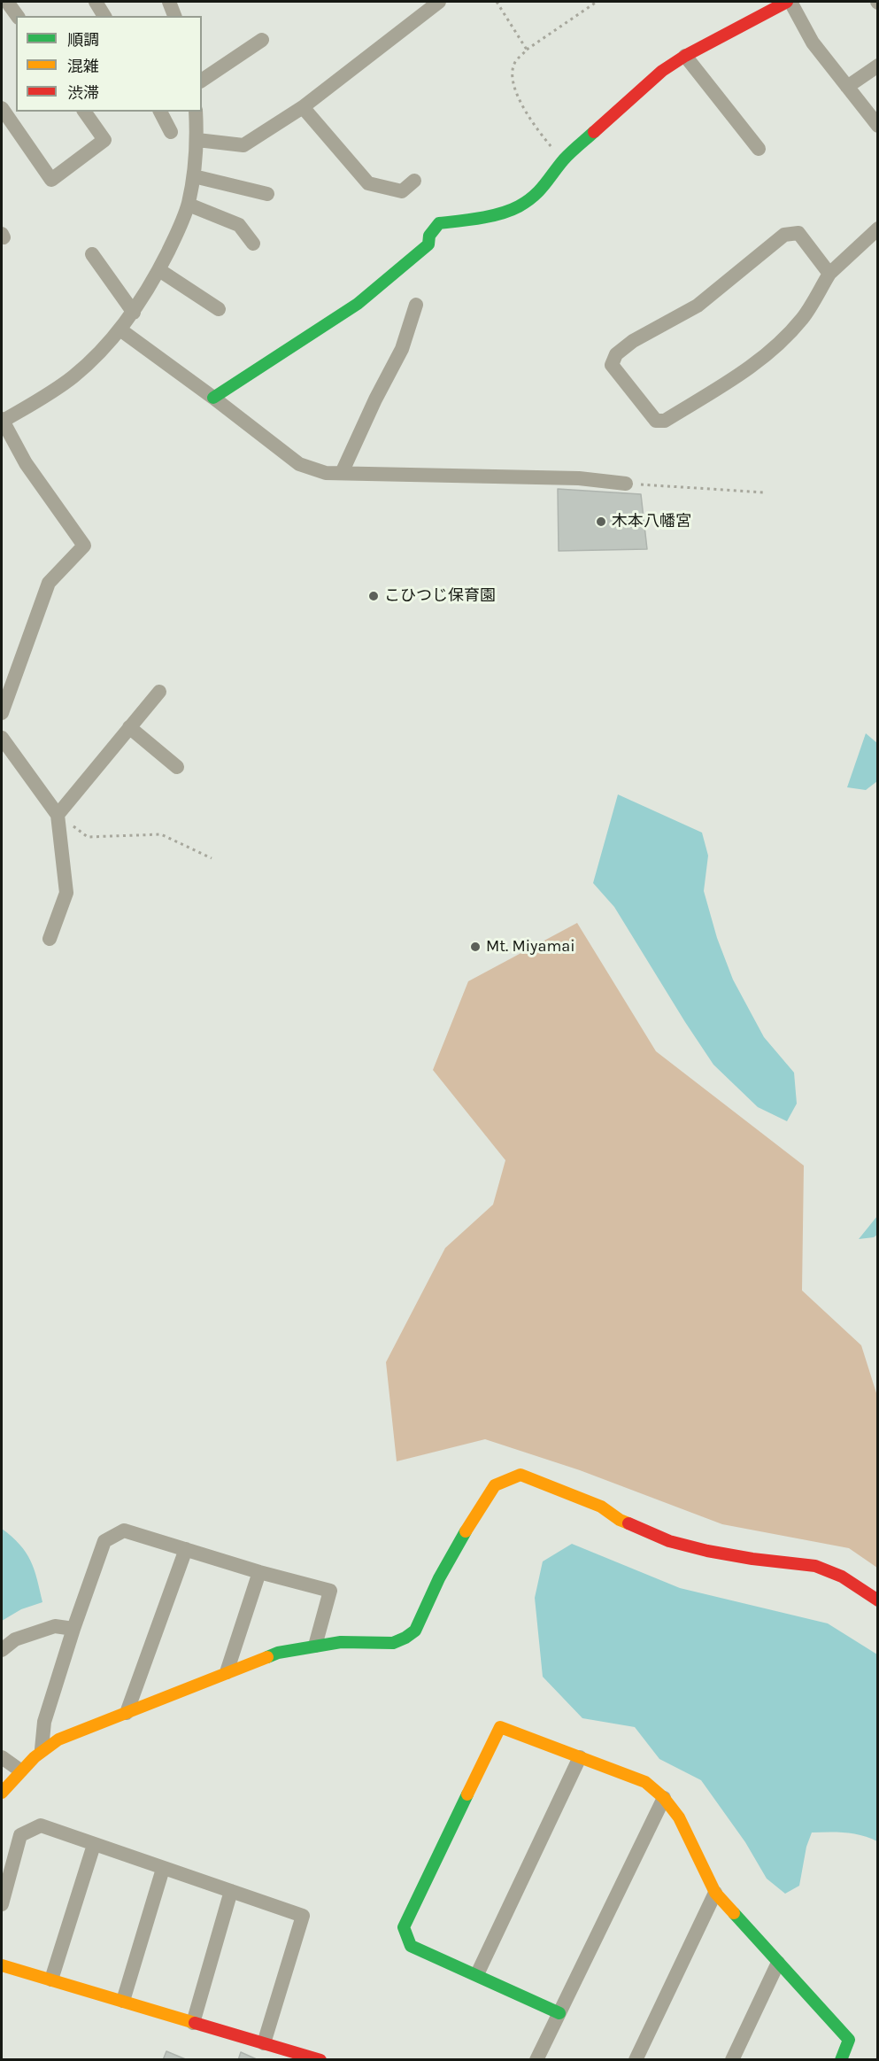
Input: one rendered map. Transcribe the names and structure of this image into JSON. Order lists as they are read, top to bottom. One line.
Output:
{"places":["木本八幡宮","こひつじ保育園","Mt. Miyamai"],"legend":["順調","混雑","渋滞"]}
